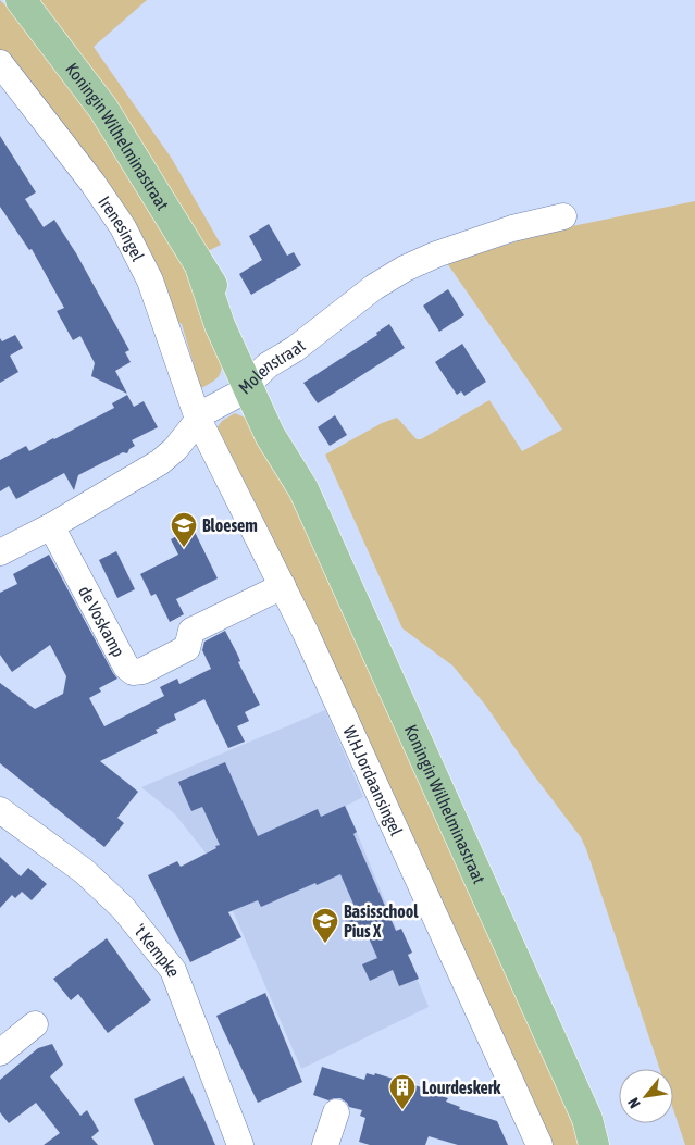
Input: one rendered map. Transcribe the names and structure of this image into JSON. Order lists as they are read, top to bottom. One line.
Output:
{"streets":{"main road":["Koningin Wilhelminastraat"],"street":["Irenesingel","Molenstraat","de Voskamp","W.H.Jordaansingel","'t Kempke"]},"crossings":[["Koningin Wilhelminastraat","Molenstraat"],["Irenesingel","Molenstraat"],["Irenesingel","W.H.Jordaansingel"],["Molenstraat","de Voskamp"],["Molenstraat","W.H.Jordaansingel"],["de Voskamp","W.H.Jordaansingel"]],"places":{"school or university":["Bloesem","Basisschool Pius X"],"building":["Lourdeskerk"]},"north":"bottom left"}
